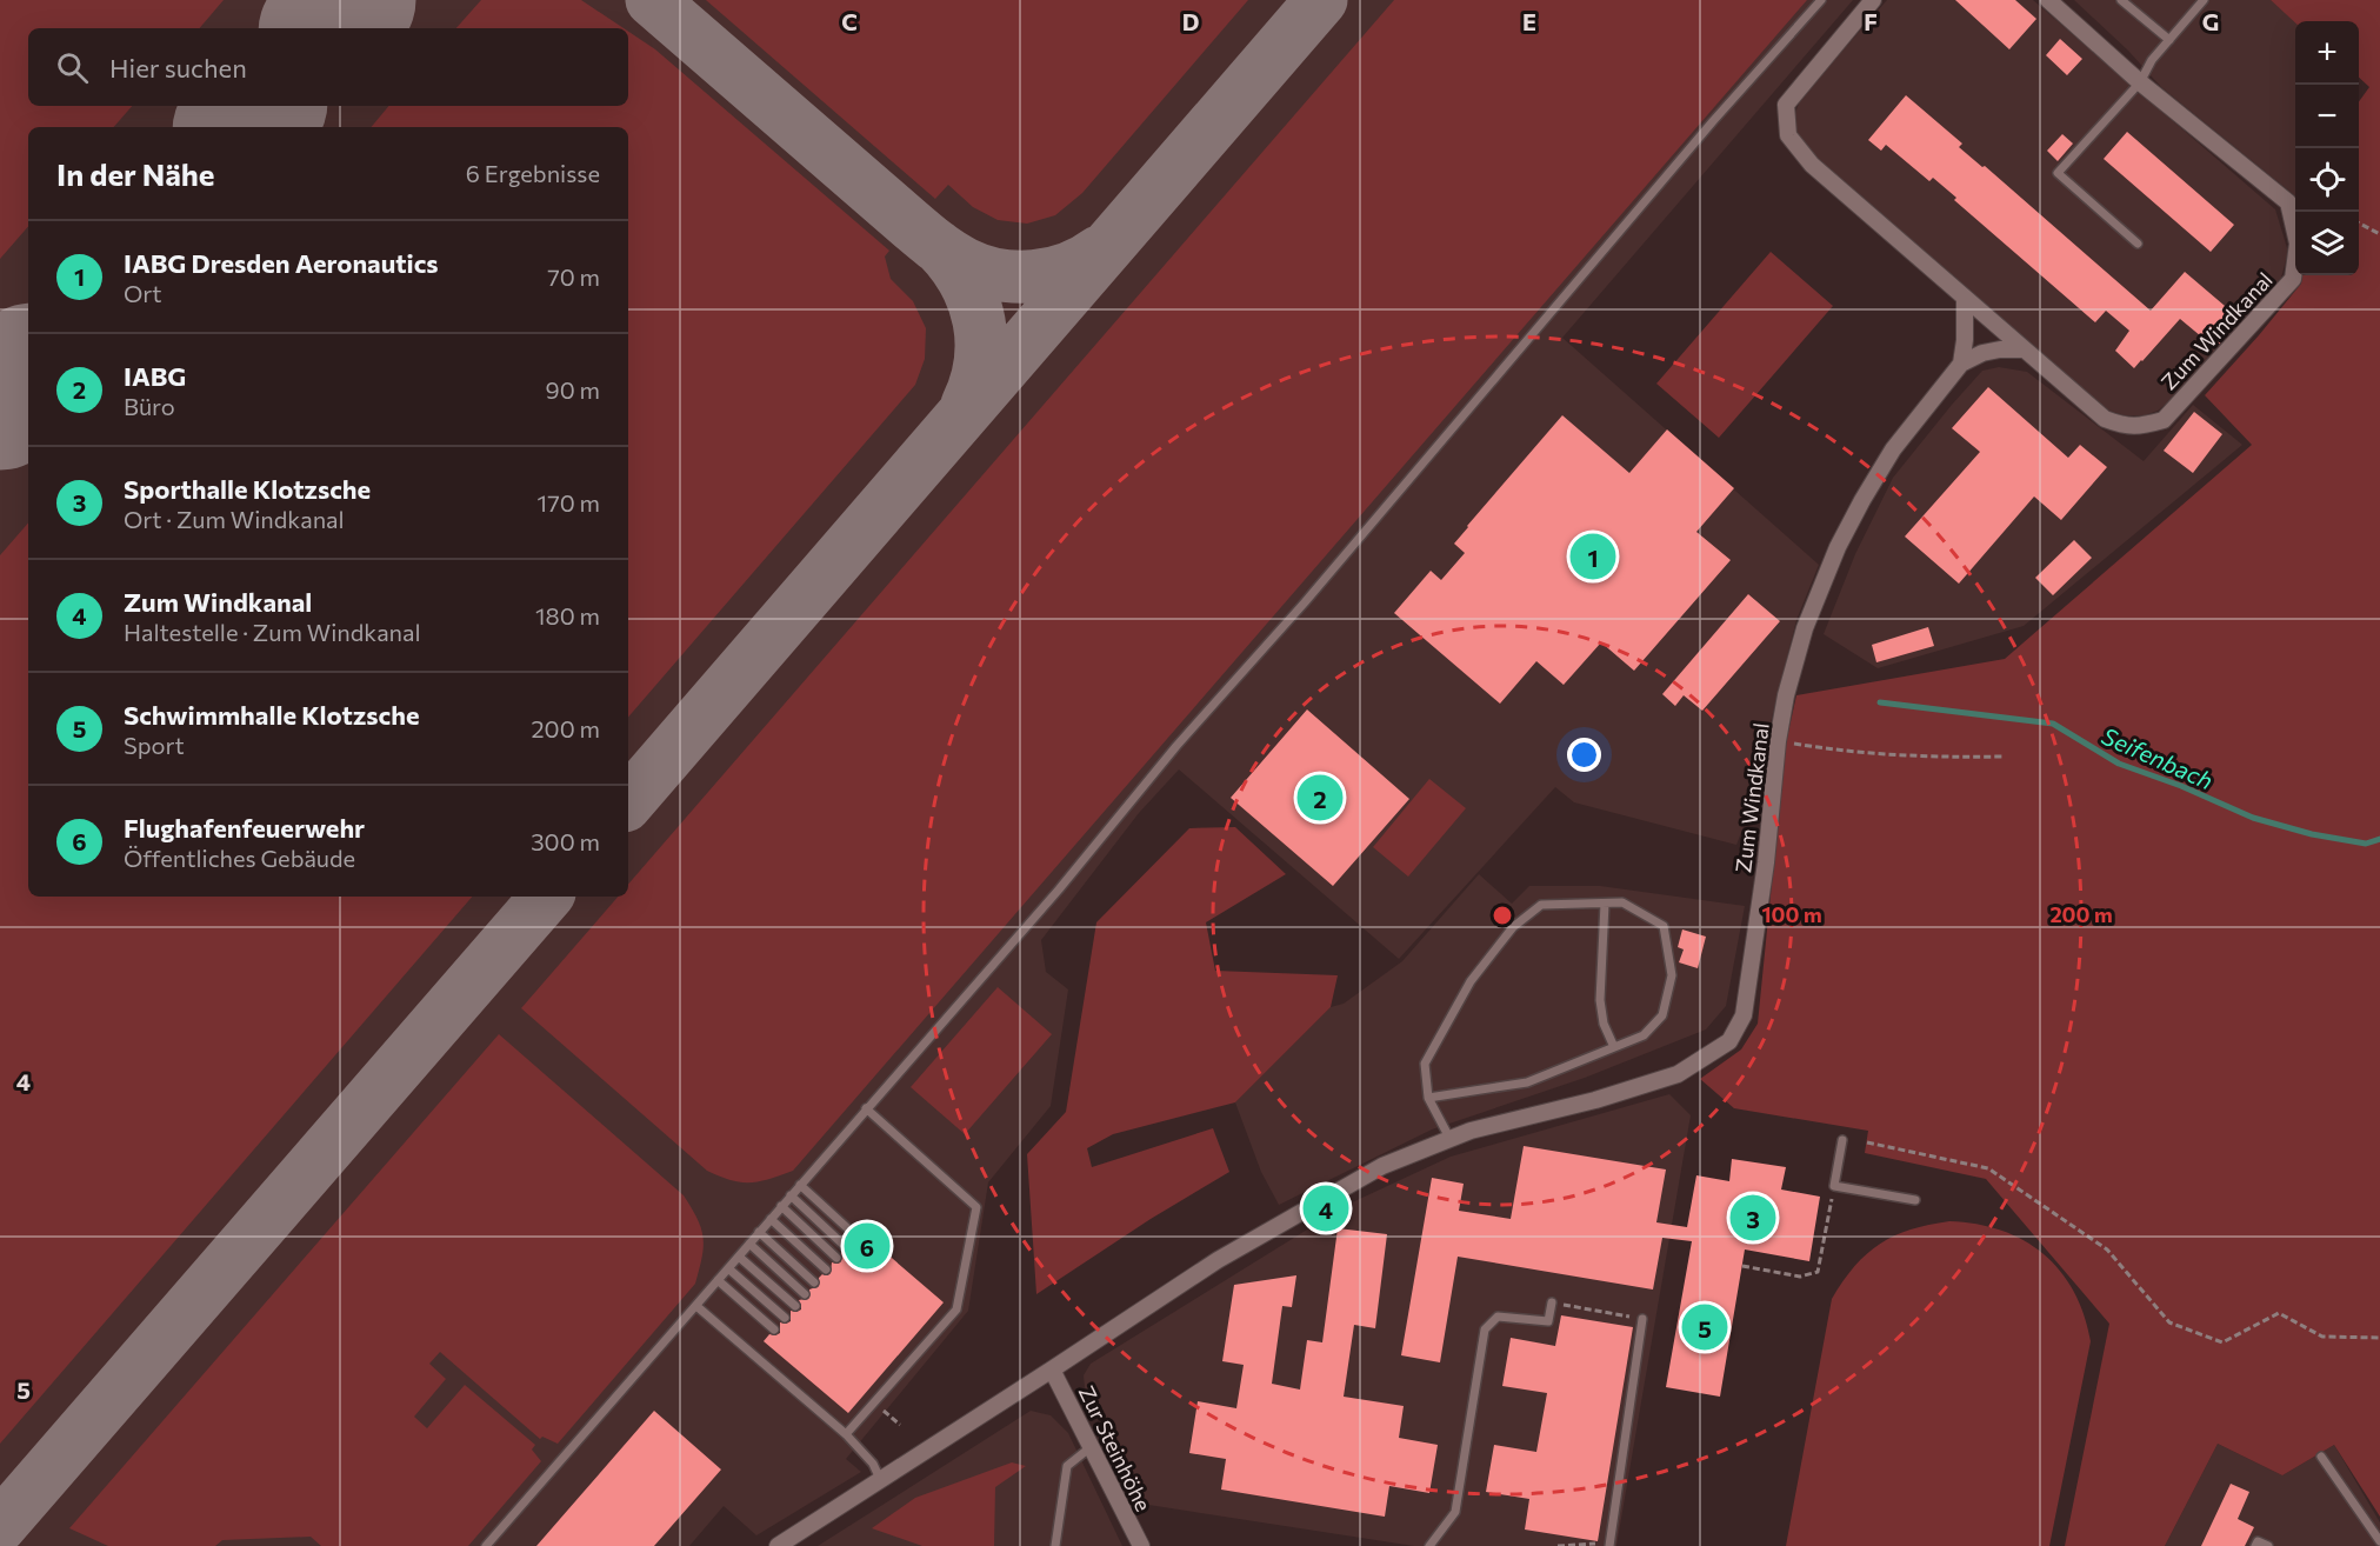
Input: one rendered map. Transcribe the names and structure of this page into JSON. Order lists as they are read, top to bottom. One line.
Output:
{"streets":{"street":["Zum Windkanal","Zur Steinhöhe"]},"crossings":[["Zum Windkanal","Zur Steinhöhe"]],"water":["Seifenbach"],"page":{"map_buttons":["+","−"],"search":"Hier suchen","heading":["In der Nähe","6 Ergebnisse"],"list":[{"mark":"1","name":"IABG Dresden Aeronautics","note":"Ort","value":"70 m"},{"mark":"2","name":"IABG","note":"Büro","value":"90 m"},{"mark":"3","name":"Sporthalle Klotzsche","note":"Ort · Zum Windkanal","value":"170 m"},{"mark":"4","name":"Zum Windkanal","note":"Haltestelle · Zum Windkanal","value":"180 m"},{"mark":"5","name":"Schwimmhalle Klotzsche","note":"Sport","value":"200 m"},{"mark":"6","name":"Flughafenfeuerwehr","note":"Öffentliches Gebäude","value":"300 m"}],"pins":["1","2","4","3","6","5"]},"grid":{"columns":["C","D","E","F","G"],"rows":["4","5"]},"rings":["100 m","200 m"]}
